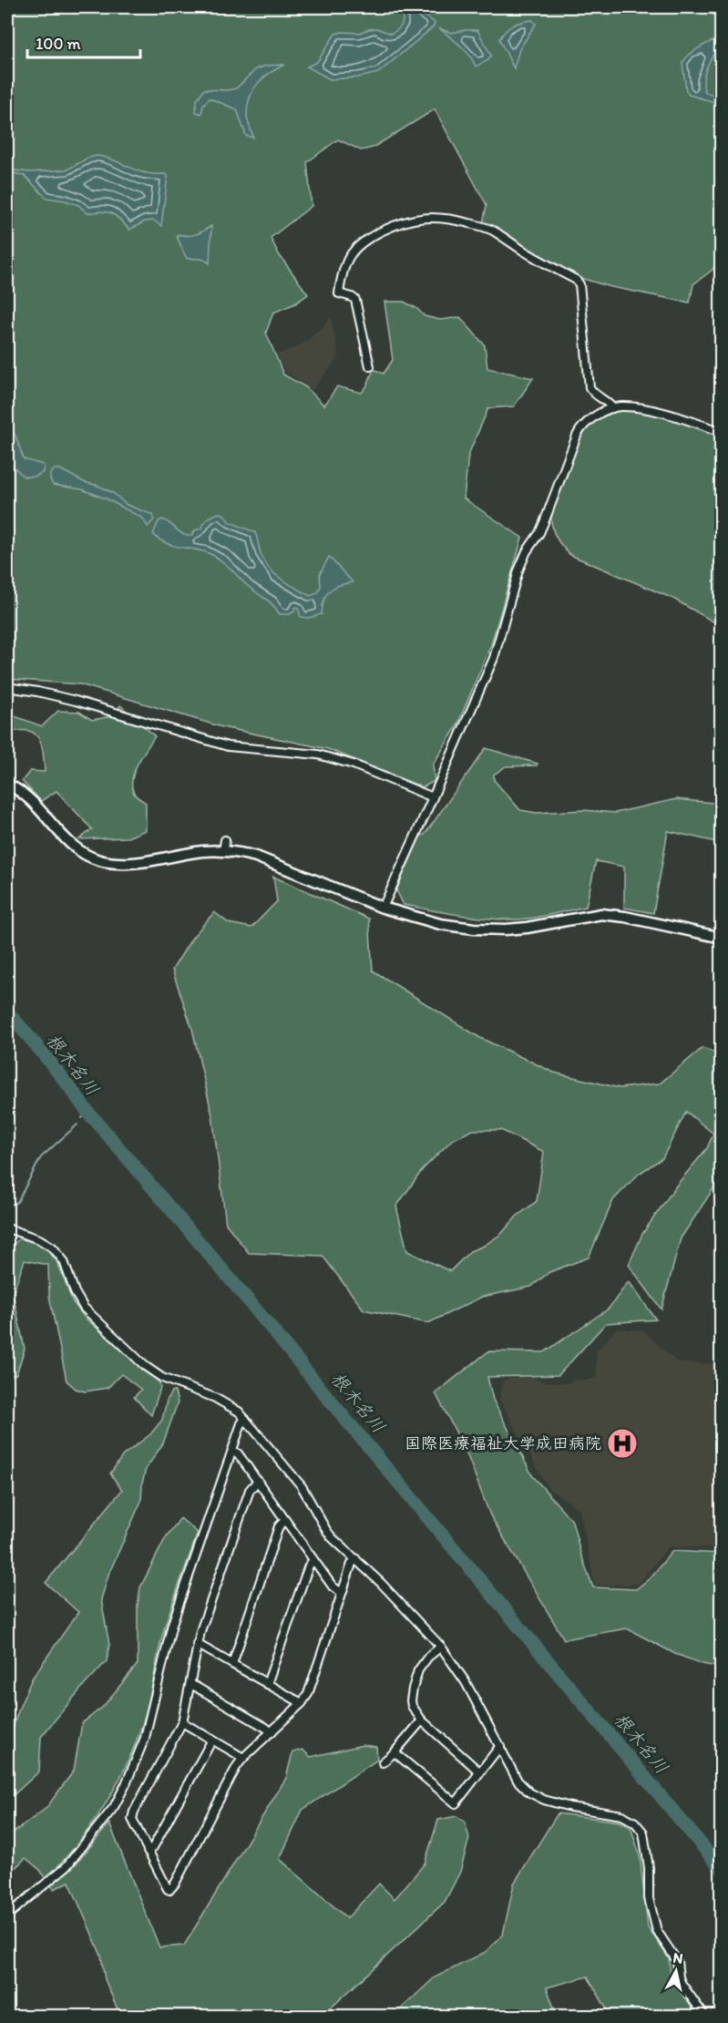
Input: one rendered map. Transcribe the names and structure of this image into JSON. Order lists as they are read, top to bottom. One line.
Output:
{"water":["根木名川"],"places":{"hospital":["国際医療福祉大学成田病院"]},"scale_bar":"100 m","north":"top"}
